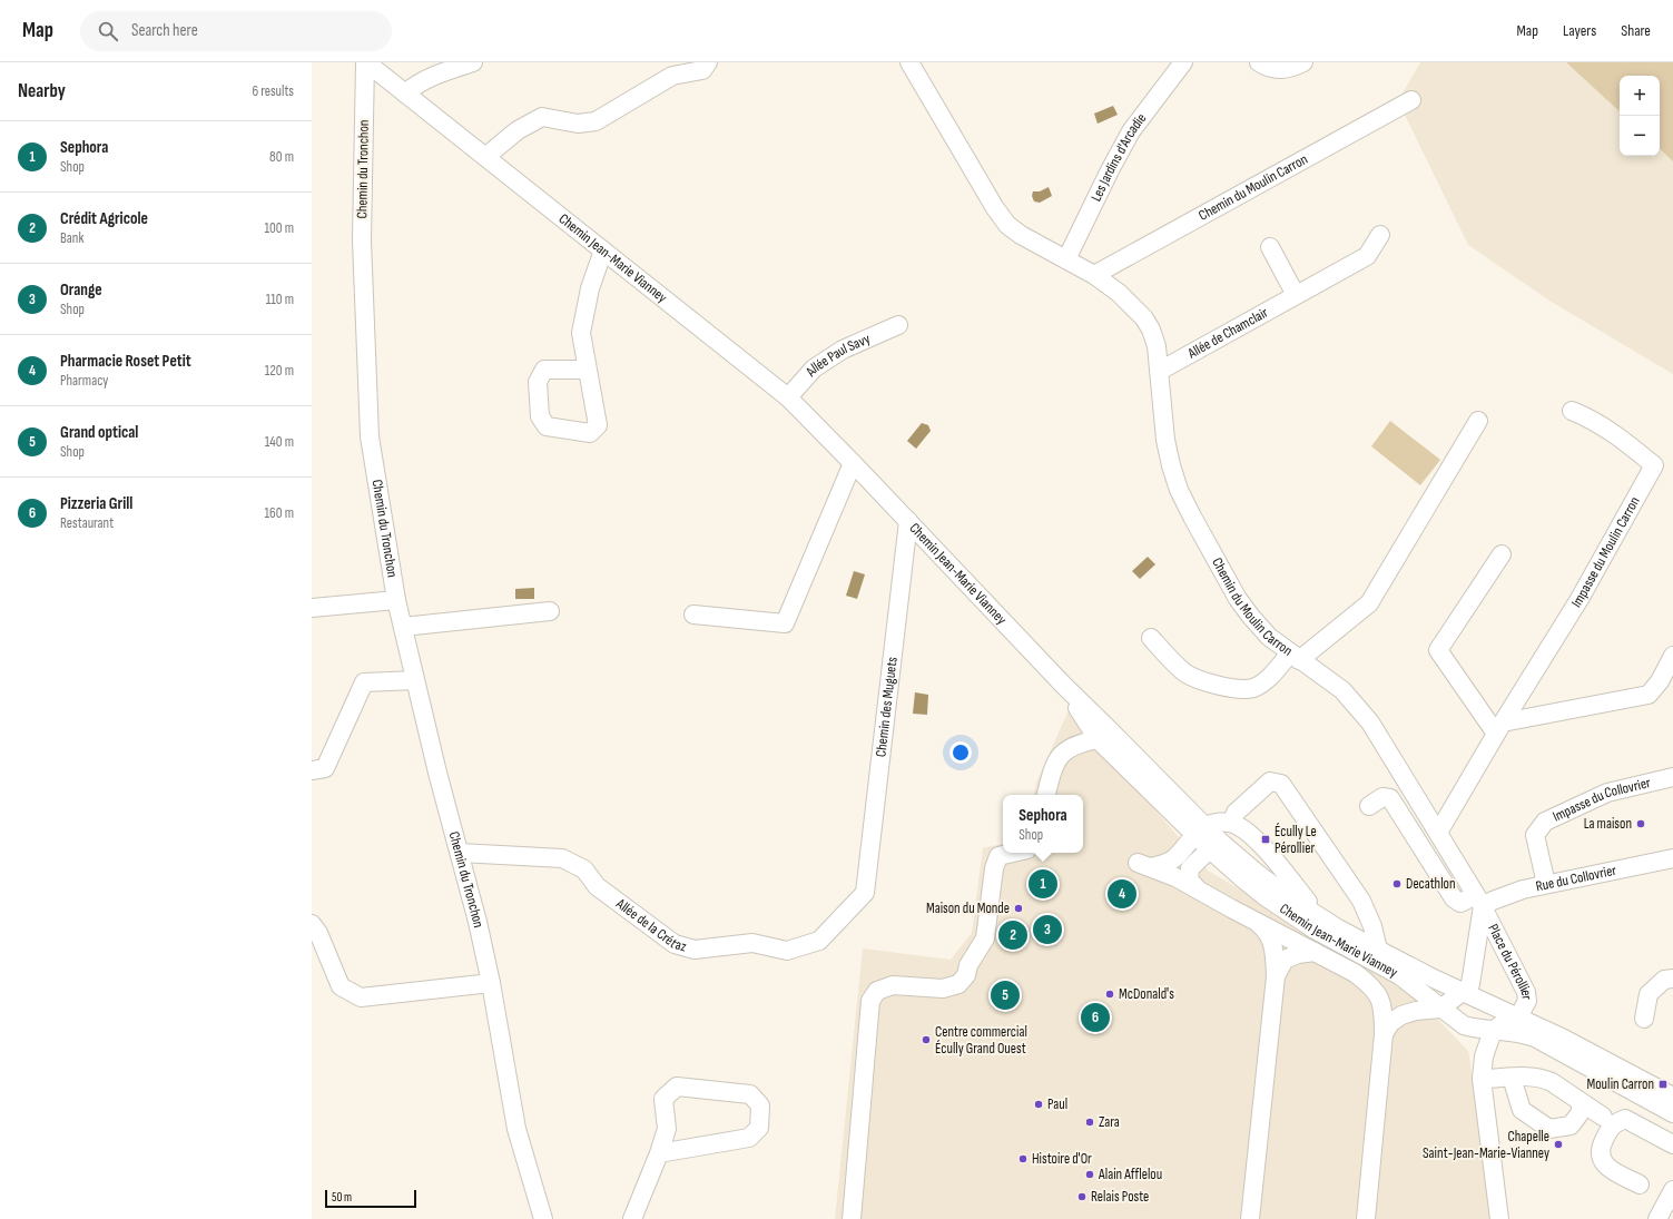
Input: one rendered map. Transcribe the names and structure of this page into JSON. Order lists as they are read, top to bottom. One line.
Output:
{"streets":{"street":["Les Jardins d'Arcadie","Chemin du Tronchon","Chemin du Moulin Carron","Chemin Jean-Marie Vianney","Allée de Chamclair","Allée Paul Savy","Impasse du Moulin Carron","Chemin des Muguets","Impasse du Collovrier","Rue du Collovrier","Allée de la Crétaz","Place du Pérollier"]},"crossings":[["Les Jardins d'Arcadie","Chemin du Moulin Carron"],["Chemin du Tronchon","Chemin Jean-Marie Vianney"],["Chemin du Tronchon","Allée de la Crétaz"],["Chemin du Moulin Carron","Allée de Chamclair"],["Chemin du Moulin Carron","Impasse du Moulin Carron"],["Chemin du Moulin Carron","Rue du Collovrier"],["Chemin du Moulin Carron","Place du Pérollier"],["Chemin Jean-Marie Vianney","Allée Paul Savy"],["Chemin Jean-Marie Vianney","Chemin des Muguets"],["Chemin Jean-Marie Vianney","Place du Pérollier"],["Chemin des Muguets","Allée de la Crétaz"],["Impasse du Collovrier","Rue du Collovrier"],["Rue du Collovrier","Place du Pérollier"]],"places":{"other":["La maison","Decathlon","Maison du Monde","McDonald's","Centre commercial Écully Grand Ouest","Paul","Zara","Chapelle Saint-Jean-Marie-Vianney","Histoire d'Or","Alain Afflelou","Relais Poste"],"transit":["Écully Le Pérollier","Moulin Carron"]},"scale_bar":"50 m","page":{"header":"Map","search":"Search here","nav":["Map","Layers","Share"],"heading":["Nearby","6 results"],"map_buttons":["+","−"],"list":[{"mark":"1","name":"Sephora","note":"Shop","value":"80 m"},{"mark":"2","name":"Crédit Agricole","note":"Bank","value":"100 m"},{"mark":"3","name":"Orange","note":"Shop","value":"110 m"},{"mark":"4","name":"Pharmacie Roset Petit","note":"Pharmacy","value":"120 m"},{"mark":"5","name":"Grand optical","note":"Shop","value":"140 m"},{"mark":"6","name":"Pizzeria Grill","note":"Restaurant","value":"160 m"}],"popup":["Sephora","Shop"],"pins":["1","4","3","2","5","6"],"scale":"50 m"}}
